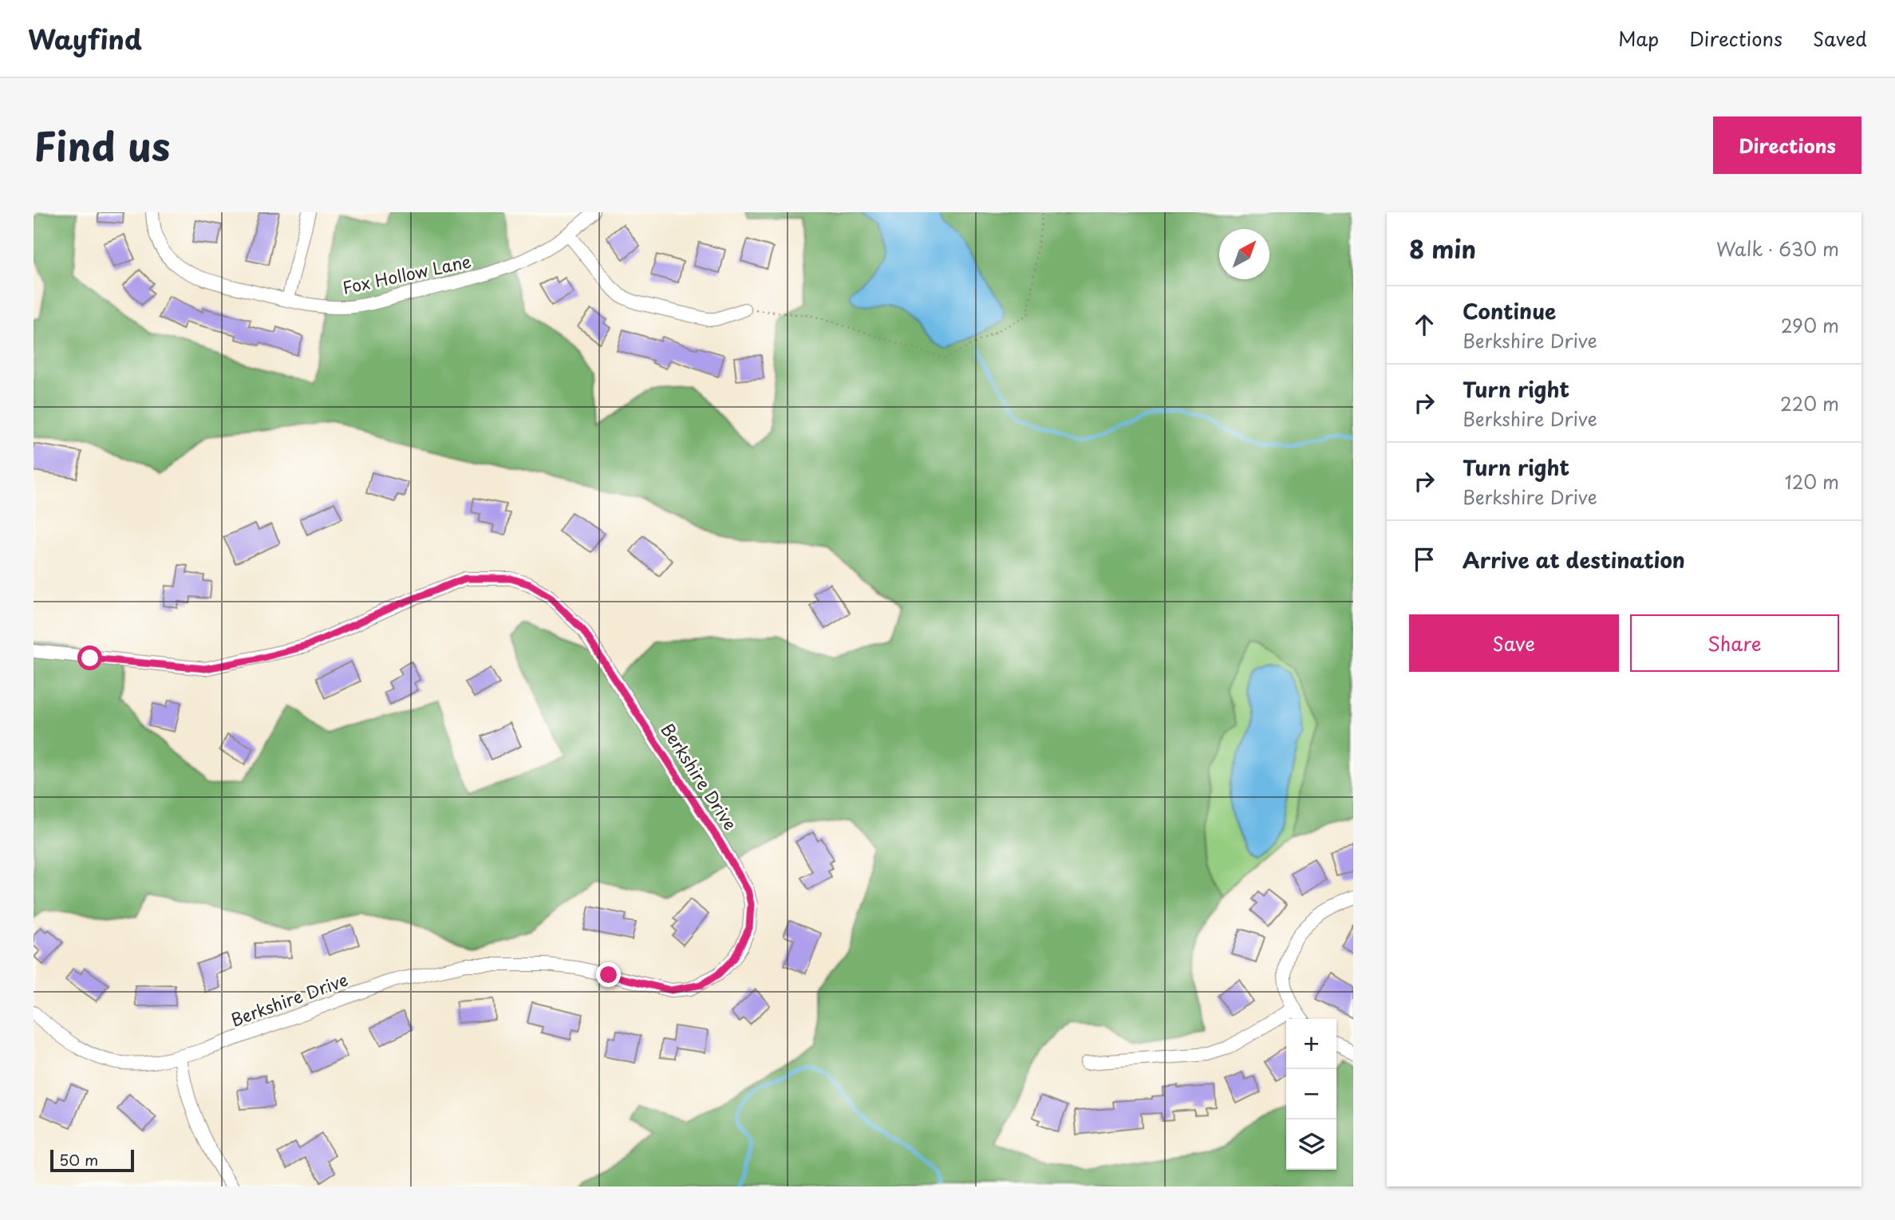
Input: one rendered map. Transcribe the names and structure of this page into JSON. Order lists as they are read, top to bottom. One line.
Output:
{"streets":{"street":["Fox Hollow Lane","Berkshire Drive"]},"scale_bar":"50 m","north":"top right","page":{"header":"Wayfind","nav":["Map","Directions","Saved"],"title":"Find us","buttons":["Directions",["Save","Share"]],"heading":["8 min","Walk · 630 m"],"list":[["Continue","Berkshire Drive","290 m"],["Turn right","Berkshire Drive","220 m"],["Turn right","Berkshire Drive","120 m"],"Arrive at destination"],"map_buttons":["+","−"],"scale":"50 m"}}
